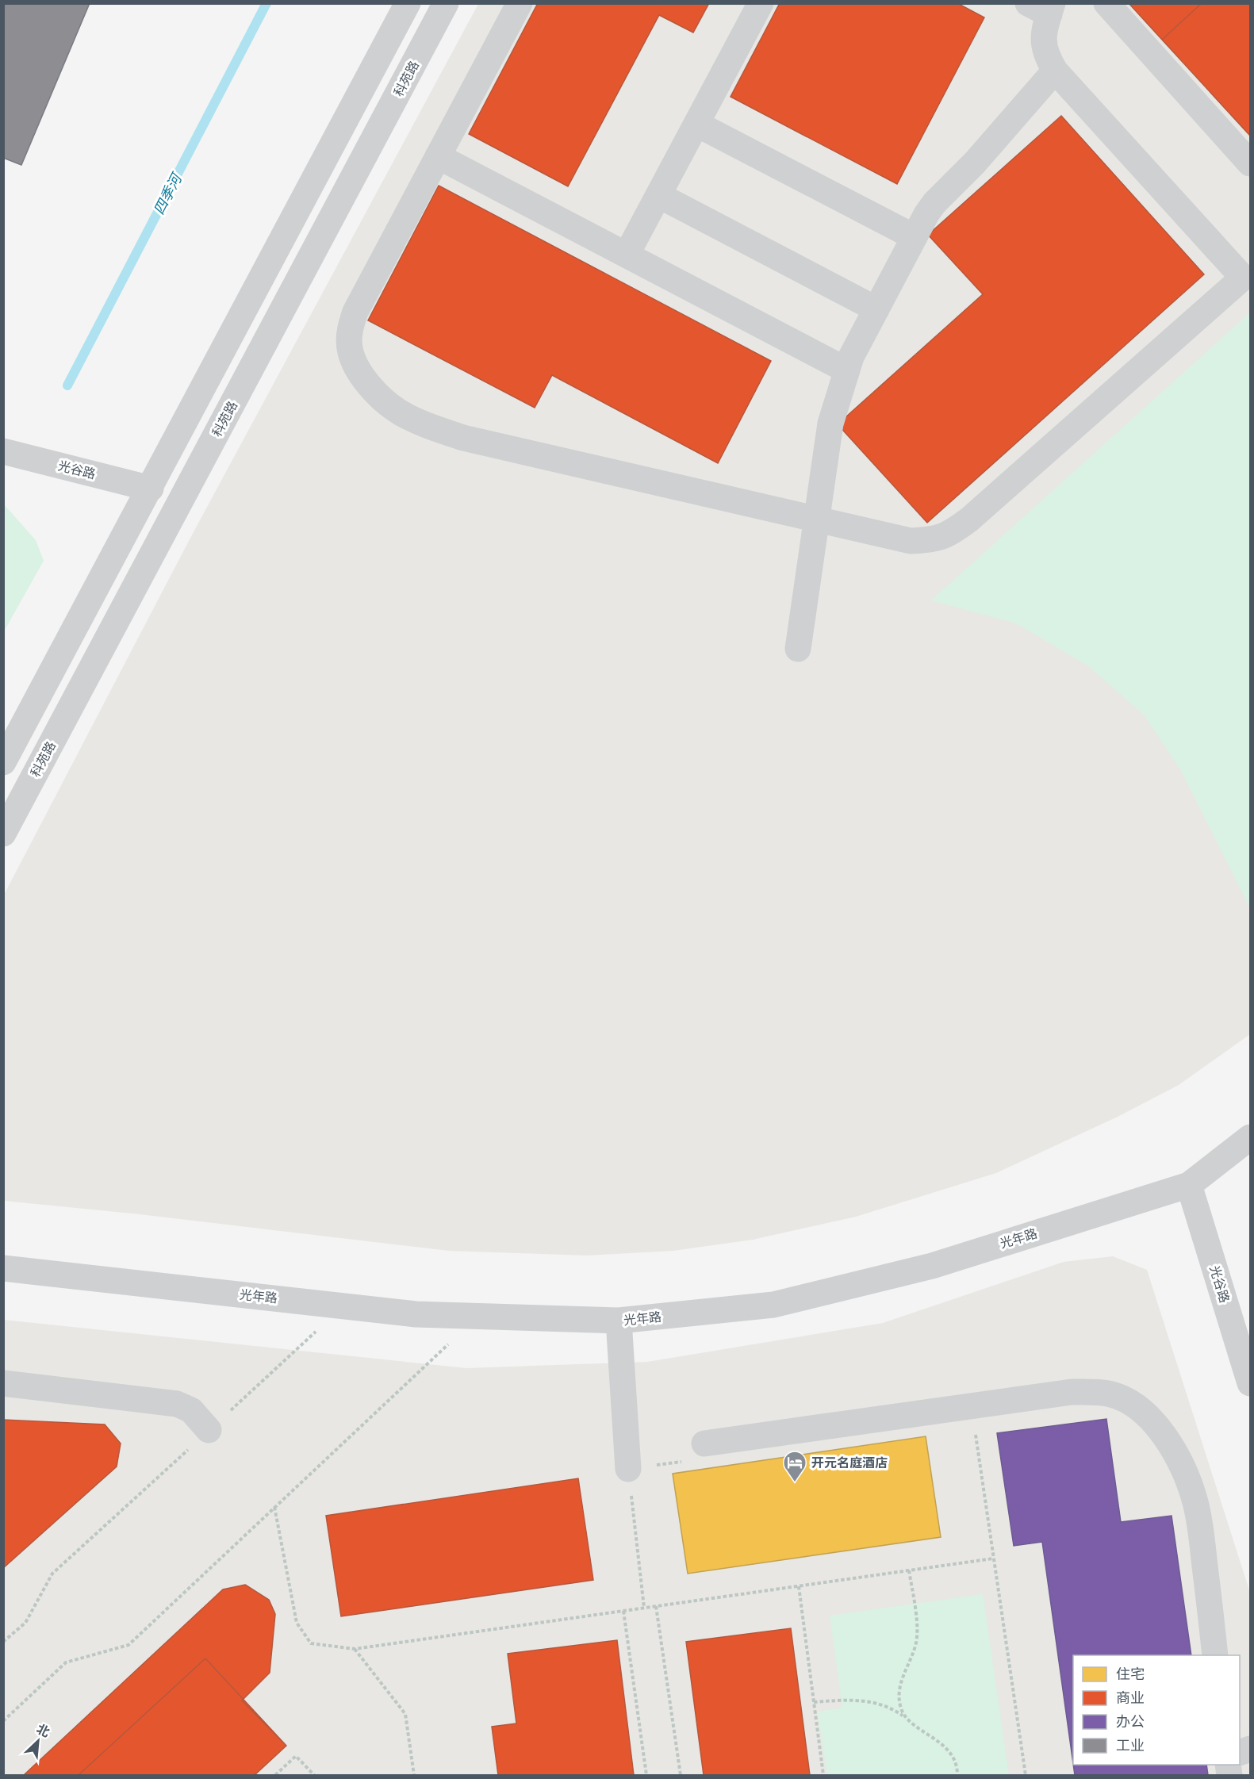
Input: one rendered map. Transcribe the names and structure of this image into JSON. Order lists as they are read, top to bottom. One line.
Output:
{"streets":{"street":["科苑路","光谷路","光年路"]},"crossings":[["光谷路","光年路"]],"water":["四季河"],"places":{"hotel":["开元名庭酒店"]},"legend":["住宅","商业","办公","工业"],"north":"top right"}
